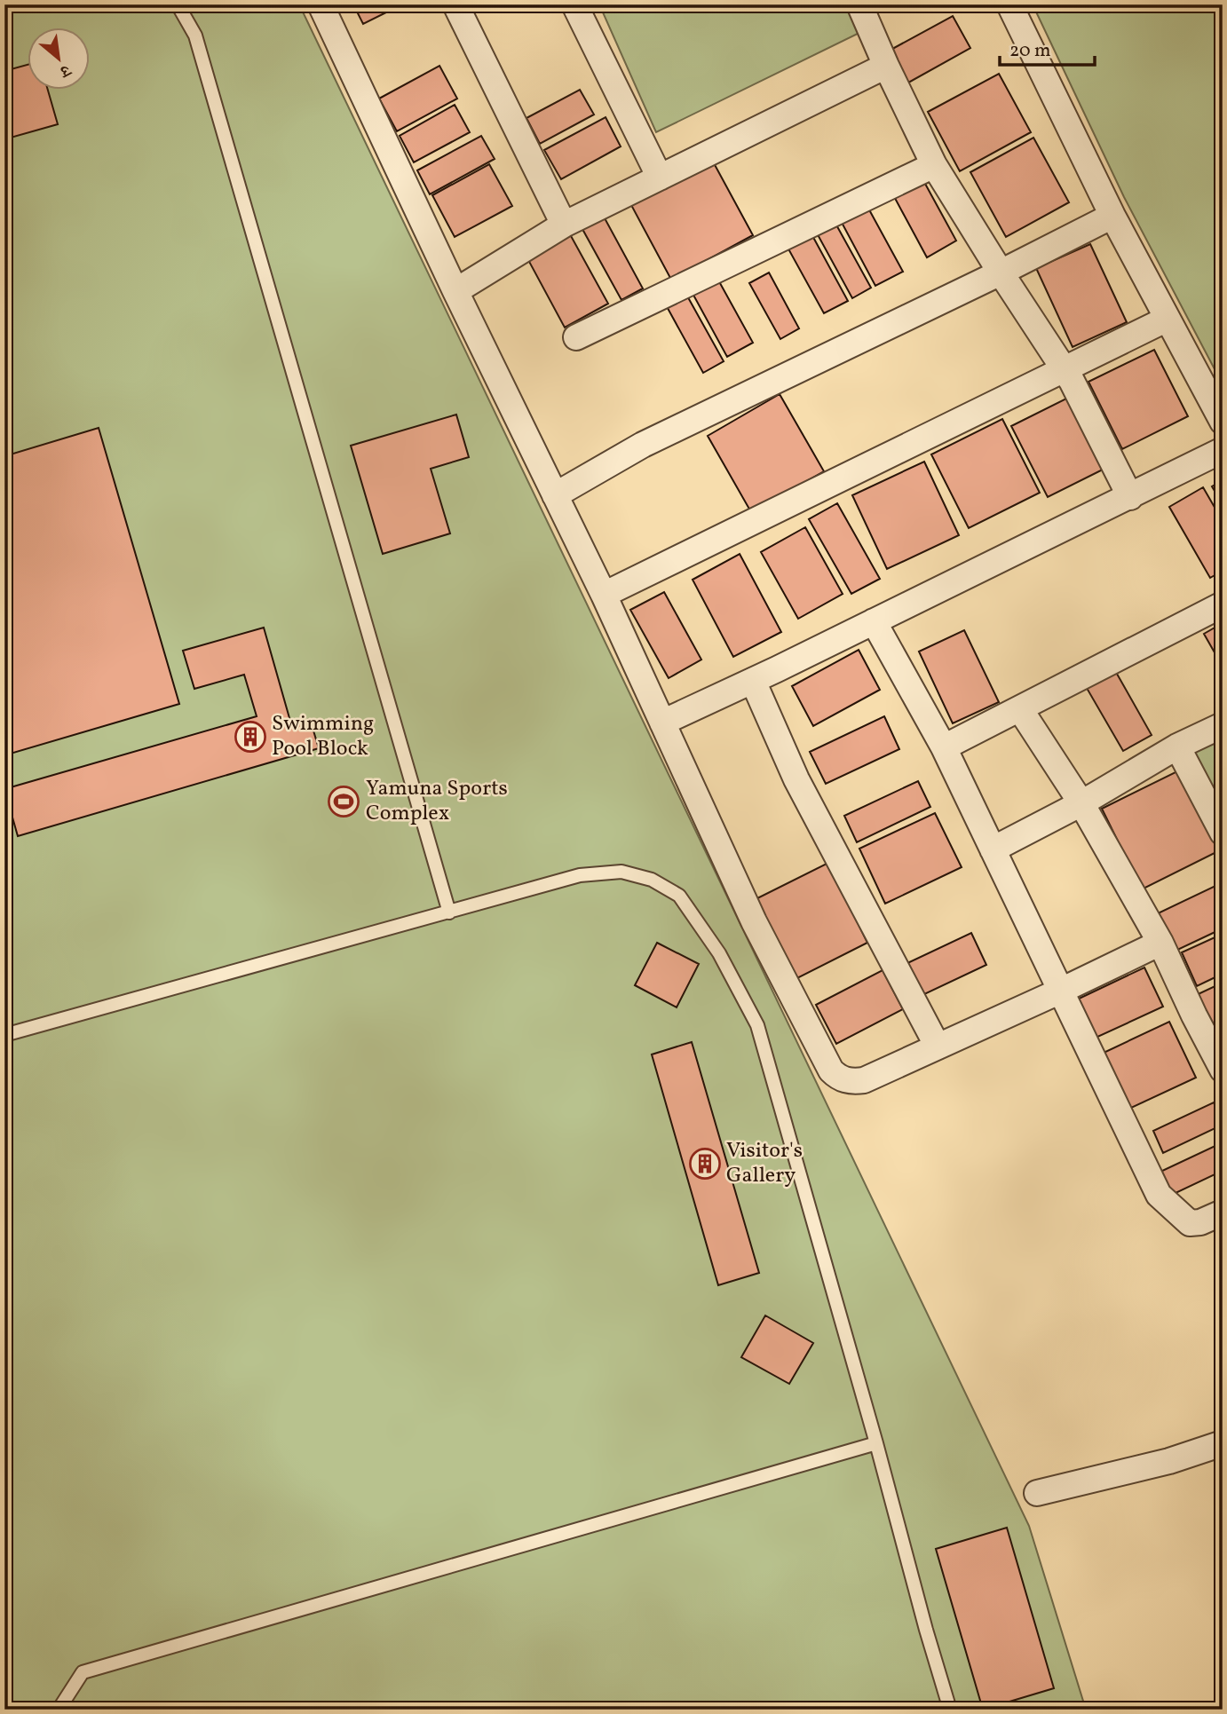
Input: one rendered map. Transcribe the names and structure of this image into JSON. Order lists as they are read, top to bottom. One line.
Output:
{"places":{"building":["Swimming Pool Block","Visitor's Gallery"],"sports":["Yamuna Sports Complex"]},"scale_bar":"20 m","north":"bottom right"}
